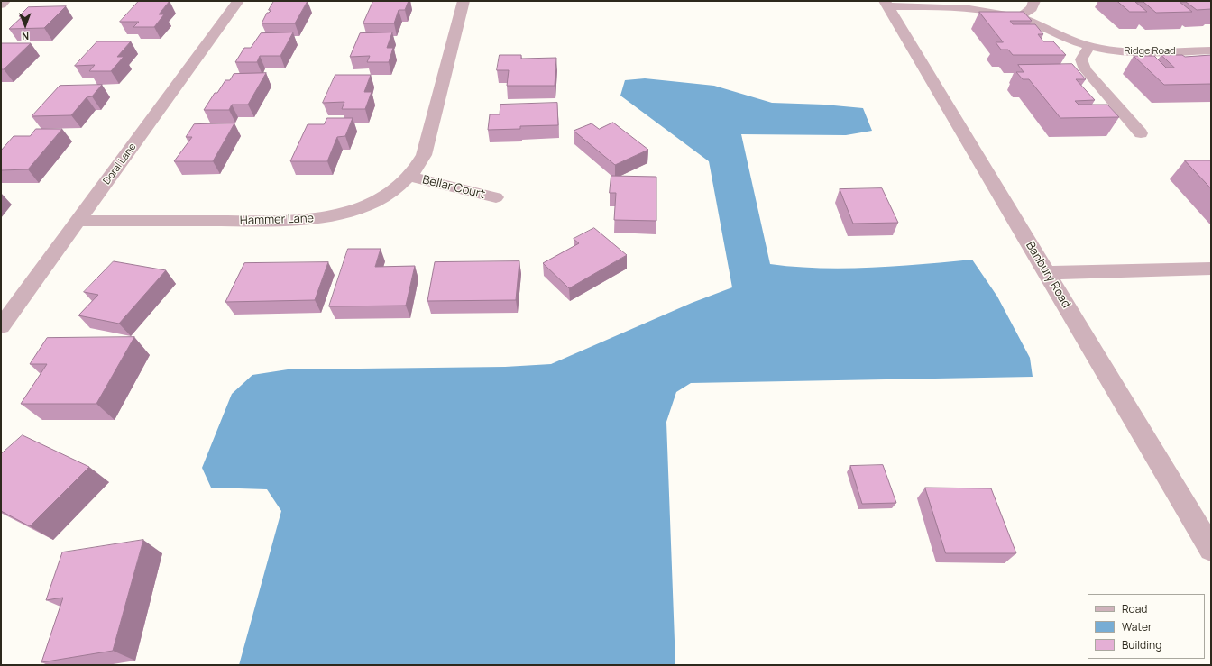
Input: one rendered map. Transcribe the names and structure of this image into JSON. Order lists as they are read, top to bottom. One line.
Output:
{"streets":{"street":["Ridge Road","Doral Lane","Bellar Court","Hammer Lane","Banbury Road"]},"crossings":[["Ridge Road","Banbury Road"],["Doral Lane","Hammer Lane"],["Bellar Court","Hammer Lane"]],"legend":["Road","Water","Building"],"north":"bottom"}
